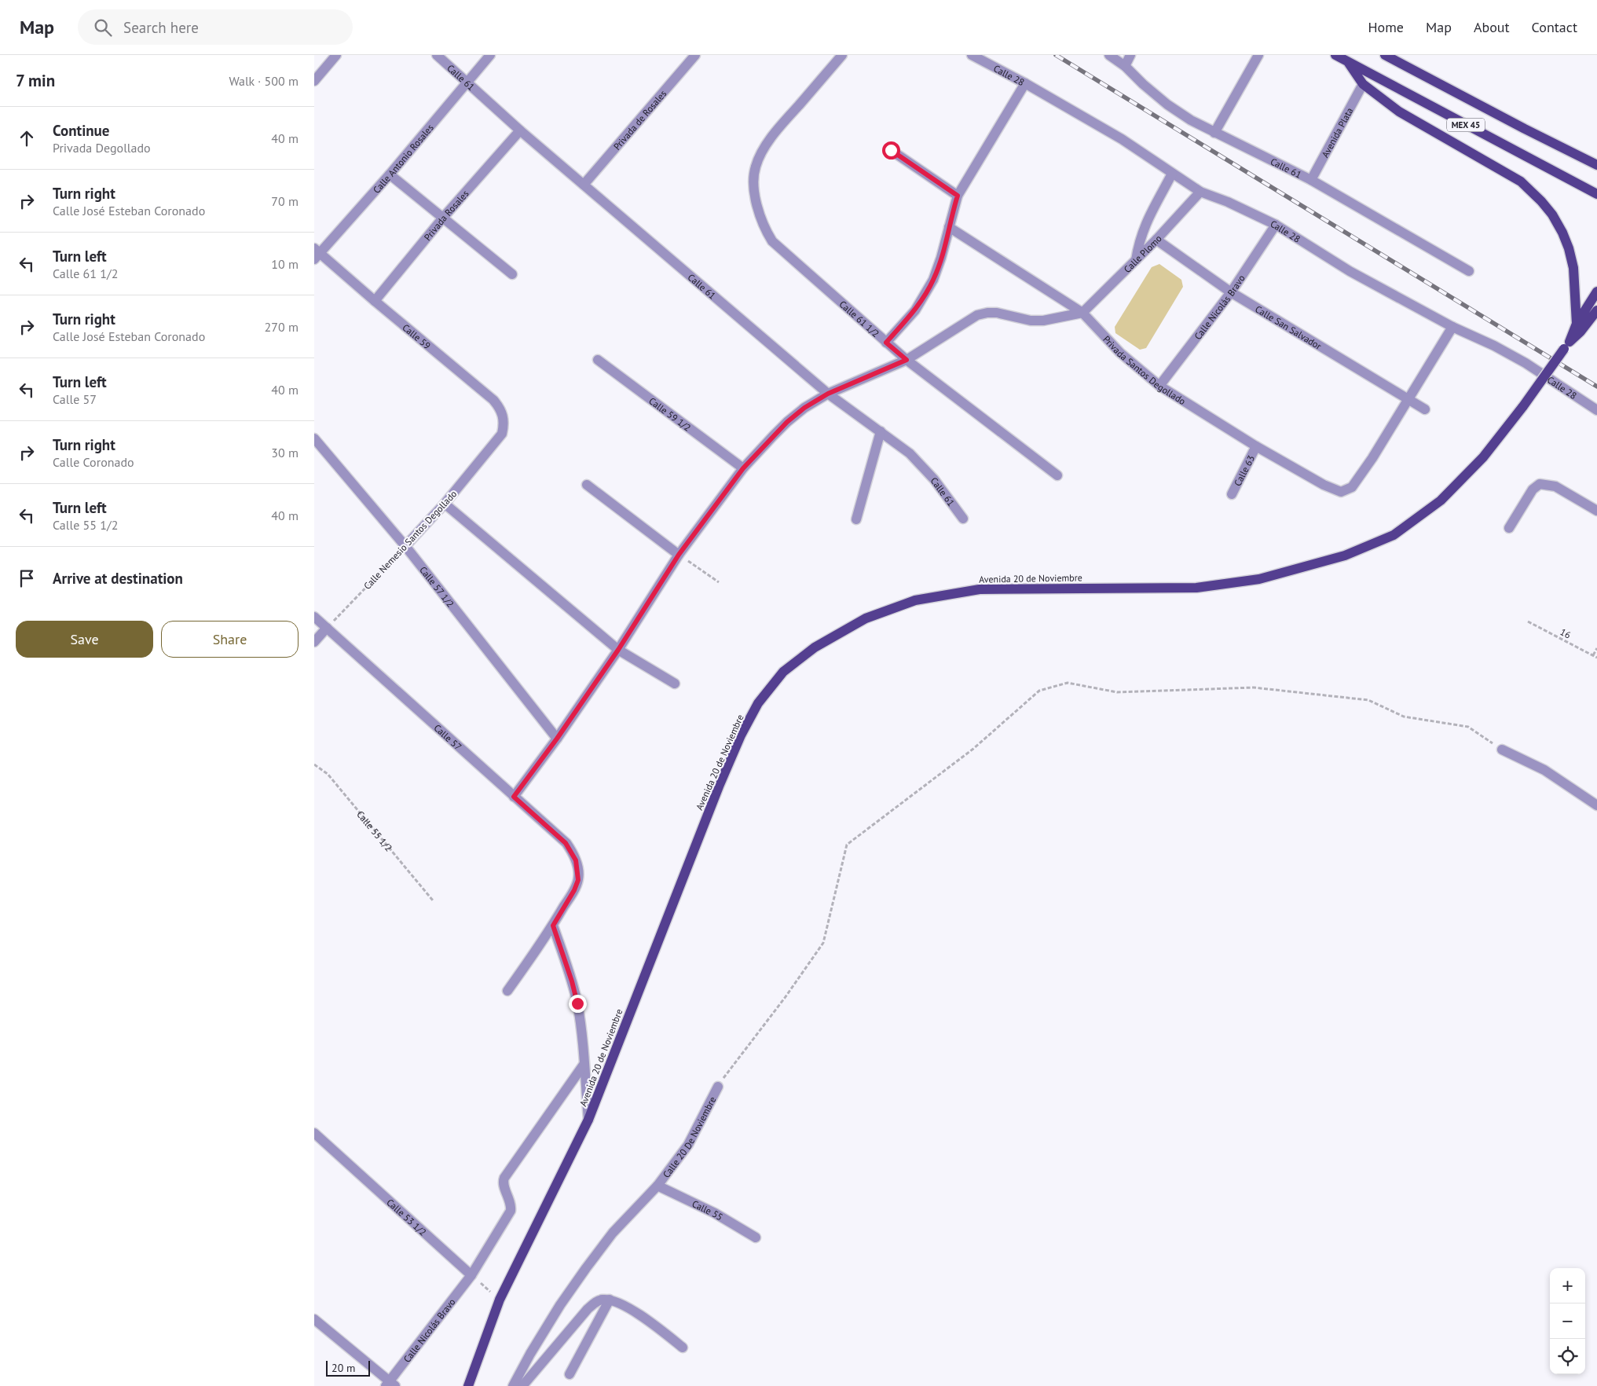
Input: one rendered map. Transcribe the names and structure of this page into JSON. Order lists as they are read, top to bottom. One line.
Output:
{"streets":{"main road":["MEX 45","Avenida 20 de Noviembre"],"street":["Calle 28","Calle 61","Privada de Rosales","Avenida Plata","Calle Antonio Rosales","Privada Rosales","Calle Plomo","Calle Nicolás Bravo","Calle 61 1/2","Calle San Salvador","Calle 59","Privada Santos Degollado","Calle 59 1/2","Calle 63","Calle Nemesio Santos Degollado","Calle 57 1/2","Calle 57","Calle 20 De Noviembre","Calle 55","Calle 53 1/2"],"path":["16","Calle 55 1/2"]},"crossings":[["Calle 28","Calle Plomo"],["Calle 28","Calle Nicolás Bravo"],["Calle 61","Privada de Rosales"],["Calle 61","Avenida Plata"],["Calle 61","Calle Antonio Rosales"],["Calle 61","Privada Rosales"],["Calle Antonio Rosales","Calle 59"],["Privada Rosales","Calle 59"],["Calle Plomo","Calle San Salvador"],["Calle Plomo","Privada Santos Degollado"],["Calle Nicolás Bravo","Calle San Salvador"],["Calle Nicolás Bravo","Privada Santos Degollado"],["Calle Nicolás Bravo","Calle 53 1/2"],["Calle San Salvador","Privada Santos Degollado"],["Calle 59","Calle Nemesio Santos Degollado"],["Privada Santos Degollado","Calle 63"],["Calle Nemesio Santos Degollado","Calle 57 1/2"],["Calle Nemesio Santos Degollado","Calle 57"],["Calle 20 De Noviembre","Calle 55"]],"scale_bar":"20 m","page":{"header":"Map","search":"Search here","nav":["Home","Map","About","Contact"],"heading":["7 min","Walk · 500 m"],"list":[["Continue","Privada Degollado","40 m"],["Turn right","Calle José Esteban Coronado","70 m"],["Turn left","Calle 61 1/2","10 m"],["Turn right","Calle José Esteban Coronado","270 m"],["Turn left","Calle 57","40 m"],["Turn right","Calle Coronado","30 m"],["Turn left","Calle 55 1/2","40 m"],"Arrive at destination"],"buttons":["Save","Share"],"map_buttons":["+","−"],"scale":"20 m"}}
